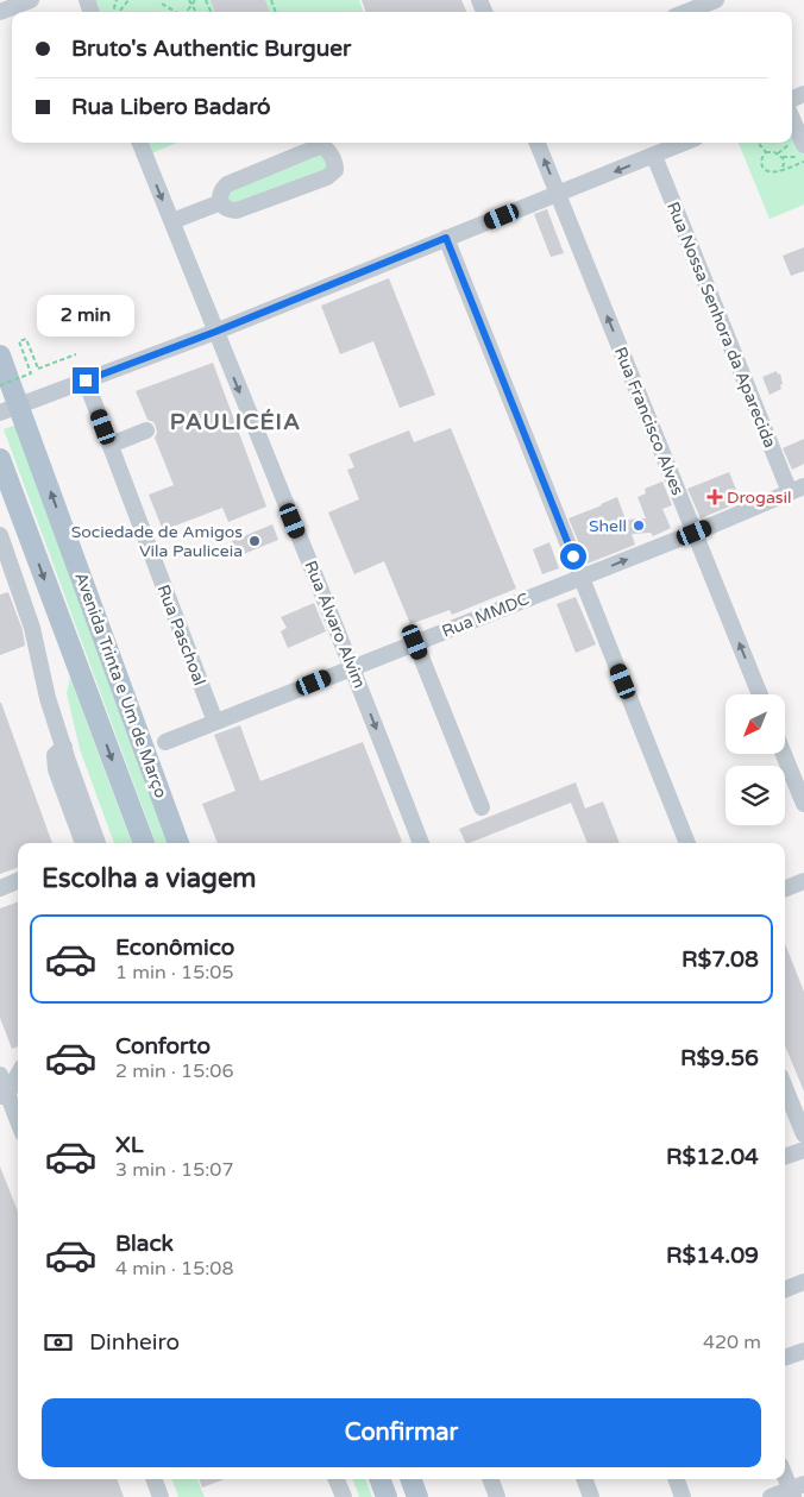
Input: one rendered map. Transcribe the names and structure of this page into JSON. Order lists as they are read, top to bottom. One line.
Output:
{"streets":{"main road":["Avenida Trinta e Um de Março"],"street":["Rua Nossa Senhora da Aparecida","Rua Francisco Alves","Rua MMDC","Rua Álvaro Alvim","Rua Paschoal"]},"crossings":[["Rua Nossa Senhora da Aparecida","Rua MMDC"],["Rua Francisco Alves","Rua MMDC"],["Rua MMDC","Rua Álvaro Alvim"],["Rua MMDC","Rua Paschoal"]],"one_way":["Rua Álvaro Alvim"],"districts":["PAULICÉIA"],"places":{"health":["Drogasil"],"other":["Shell","Sociedade de Amigos Vila Pauliceia"]},"north":"bottom left","page":{"banner":["Bruto's Authentic Burguer","Rua Libero Badaró"],"bubble":"2 min","heading":"Escolha a viagem","list":[{"name":"Econômico","note":"1 min · 15:05","value":"R$7.08"},{"name":"Conforto","note":"2 min · 15:06","value":"R$9.56"},{"name":"XL","note":"3 min · 15:07","value":"R$12.04"},{"name":"Black","note":"4 min · 15:08","value":"R$14.09"}],"pay":["Dinheiro","420 m"],"buttons":"Confirmar"}}
